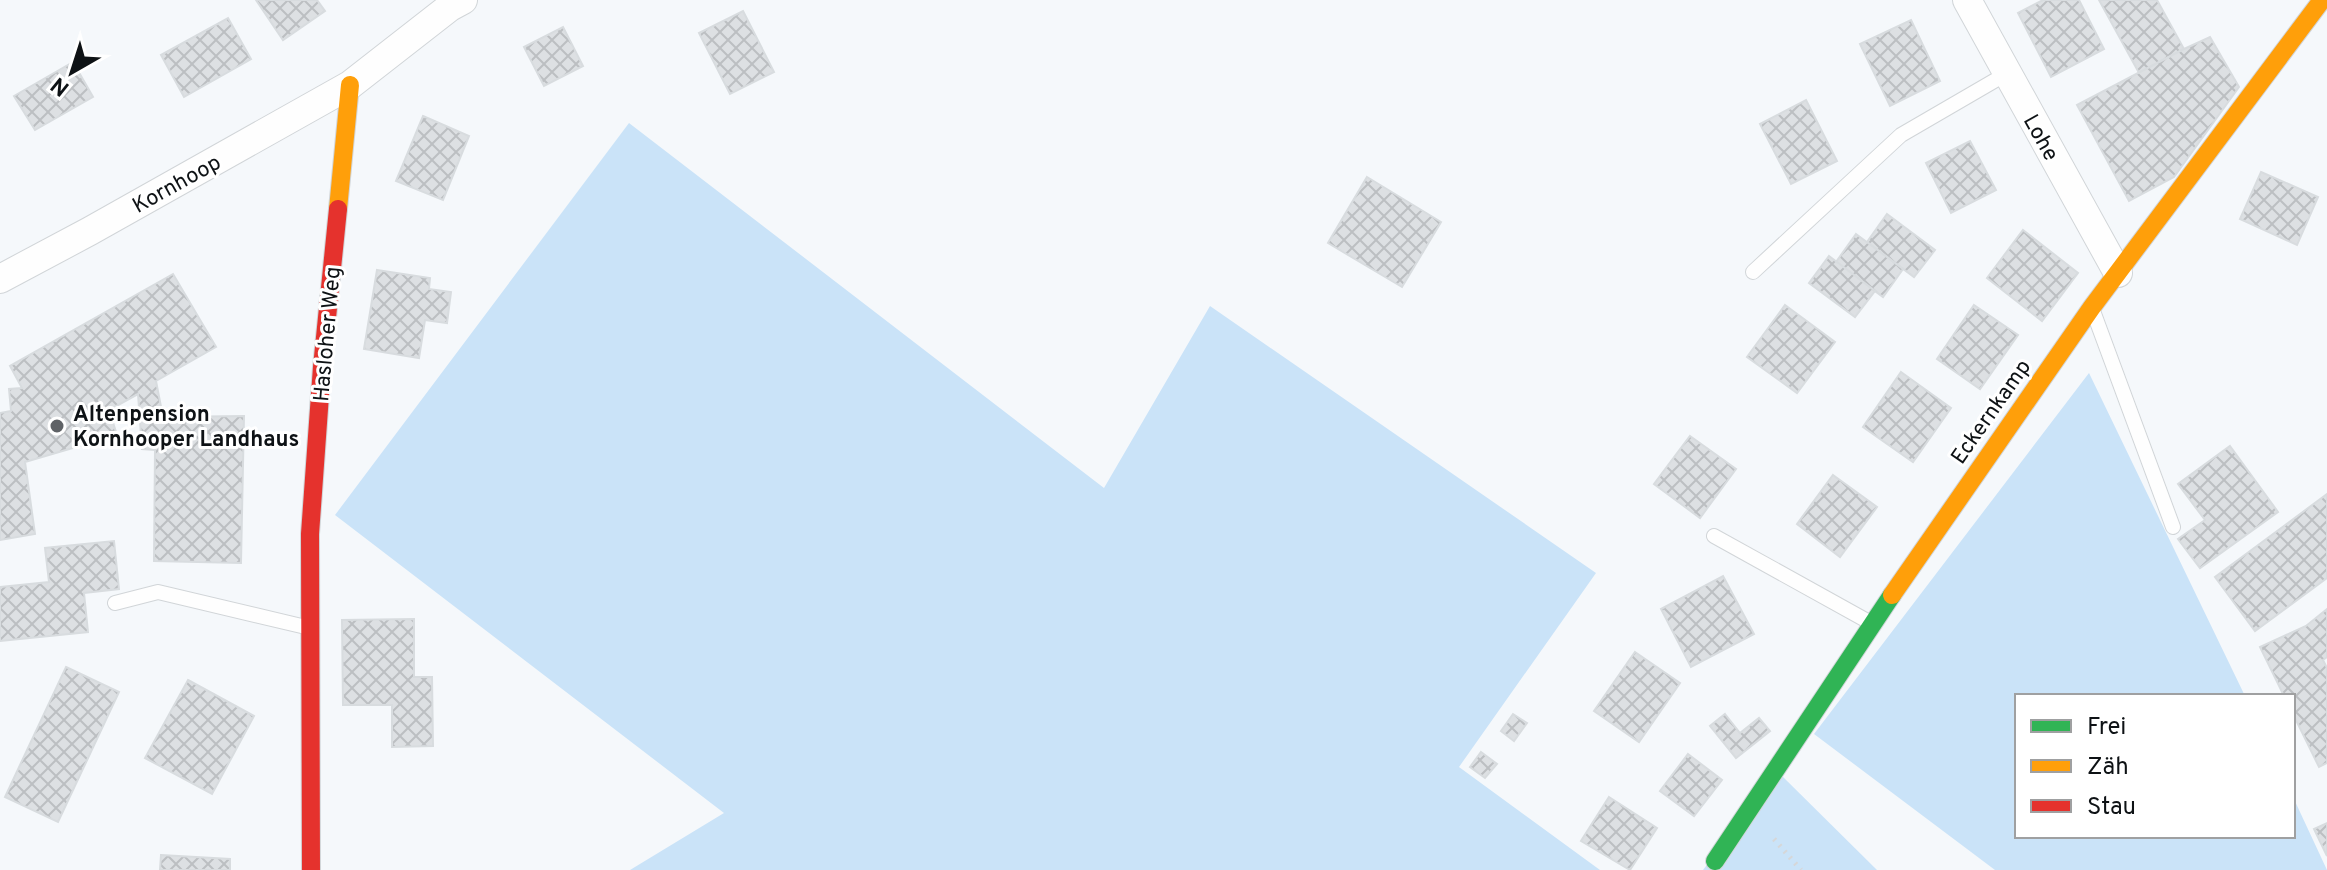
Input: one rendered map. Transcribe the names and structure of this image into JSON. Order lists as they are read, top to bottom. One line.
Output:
{"streets":{"street":["Lohe","Kornhoop","Hasloher Weg","Eckernkamp"]},"crossings":[["Lohe","Eckernkamp"],["Kornhoop","Hasloher Weg"]],"places":["Altenpension Kornhooper Landhaus"],"legend":["Frei","Zäh","Stau"],"north":"bottom left"}
